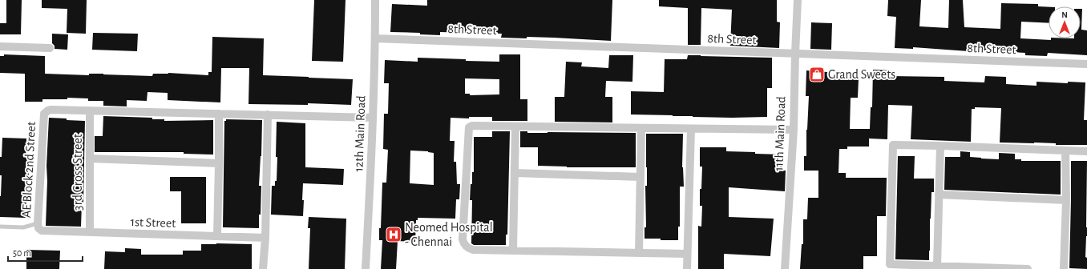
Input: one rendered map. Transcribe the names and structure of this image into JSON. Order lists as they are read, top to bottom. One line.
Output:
{"streets":{"street":["8th Street","12th Main Road","11th Main Road","AE Block 2nd Street","3rd Cross Street","1st Street"]},"crossings":[["8th Street","12th Main Road"],["8th Street","11th Main Road"],["AE Block 2nd Street","3rd Cross Street"],["AE Block 2nd Street","1st Street"],["3rd Cross Street","1st Street"]],"places":{"shop":["Grand Sweets"],"hospital":["Neomed Hospital - Chennai"]},"scale_bar":"50 m","north":"top"}
